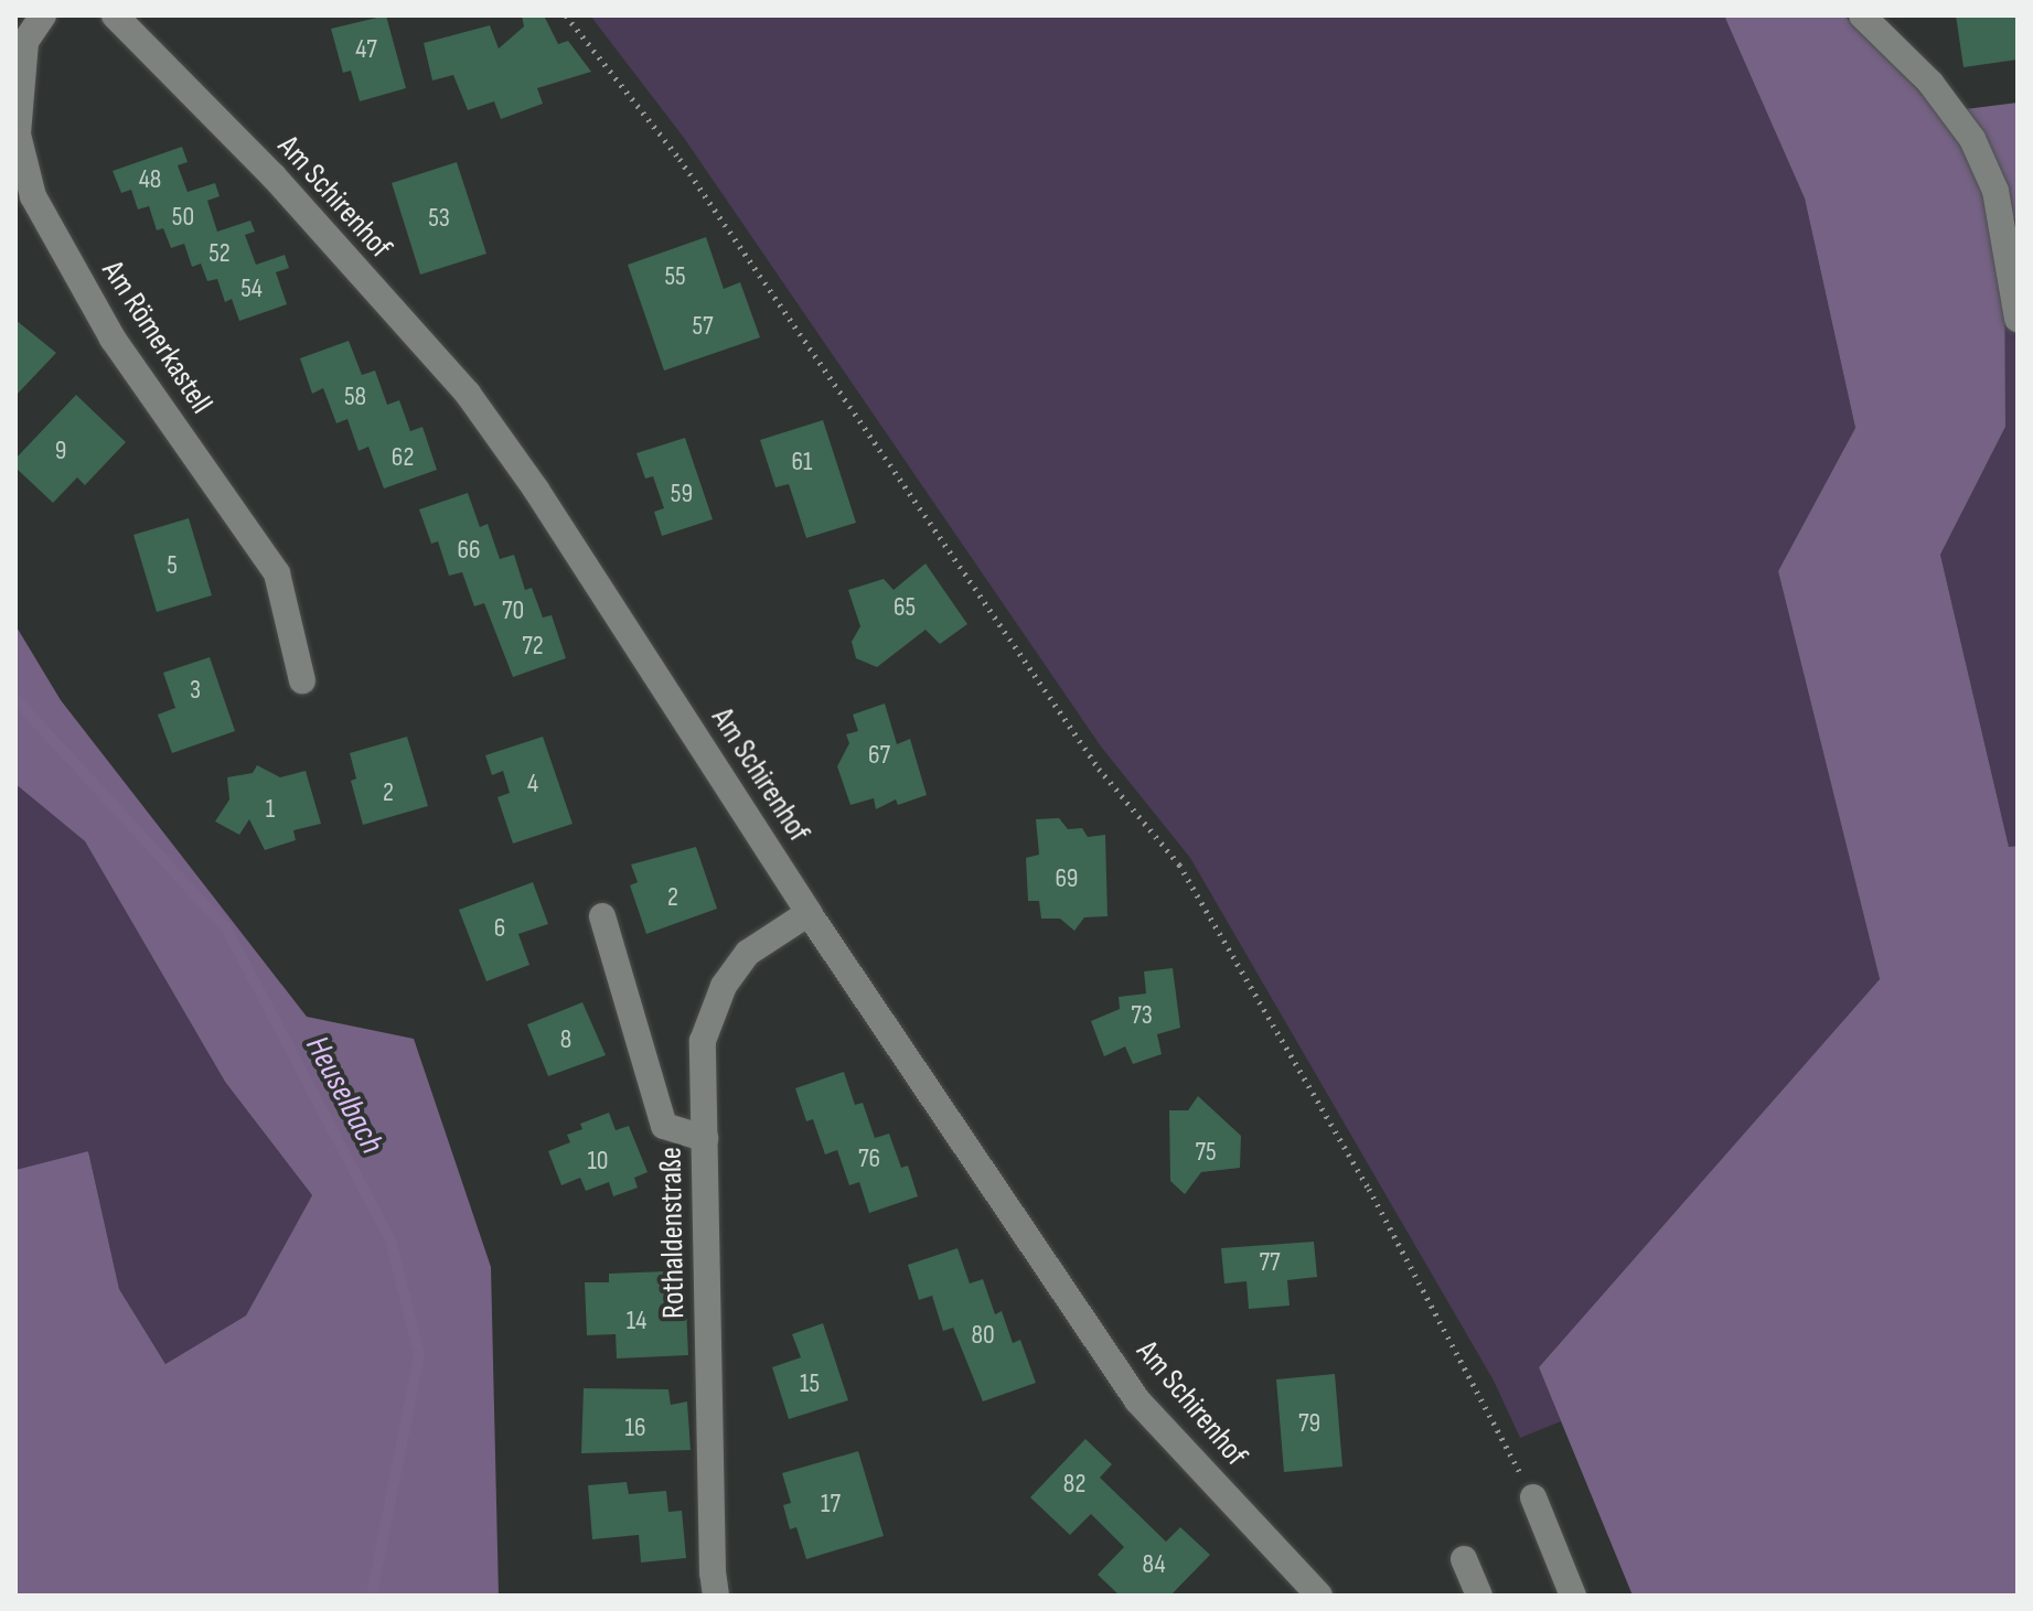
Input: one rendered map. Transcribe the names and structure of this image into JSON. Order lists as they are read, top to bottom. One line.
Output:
{"streets":{"street":["Am Schirenhof","Am Römerkastell","Rothaldenstraße"]},"crossings":[["Am Schirenhof","Rothaldenstraße"]],"water":["Heuselbach"],"house_numbers":["47","48","50","53","52","55","54","57","58","9","62","61","59","66","5","65","70","72","3","67","4","2","1","69","2","6","73","8","75","76","10","77","14","80","15","79","16","82","17","84"]}
